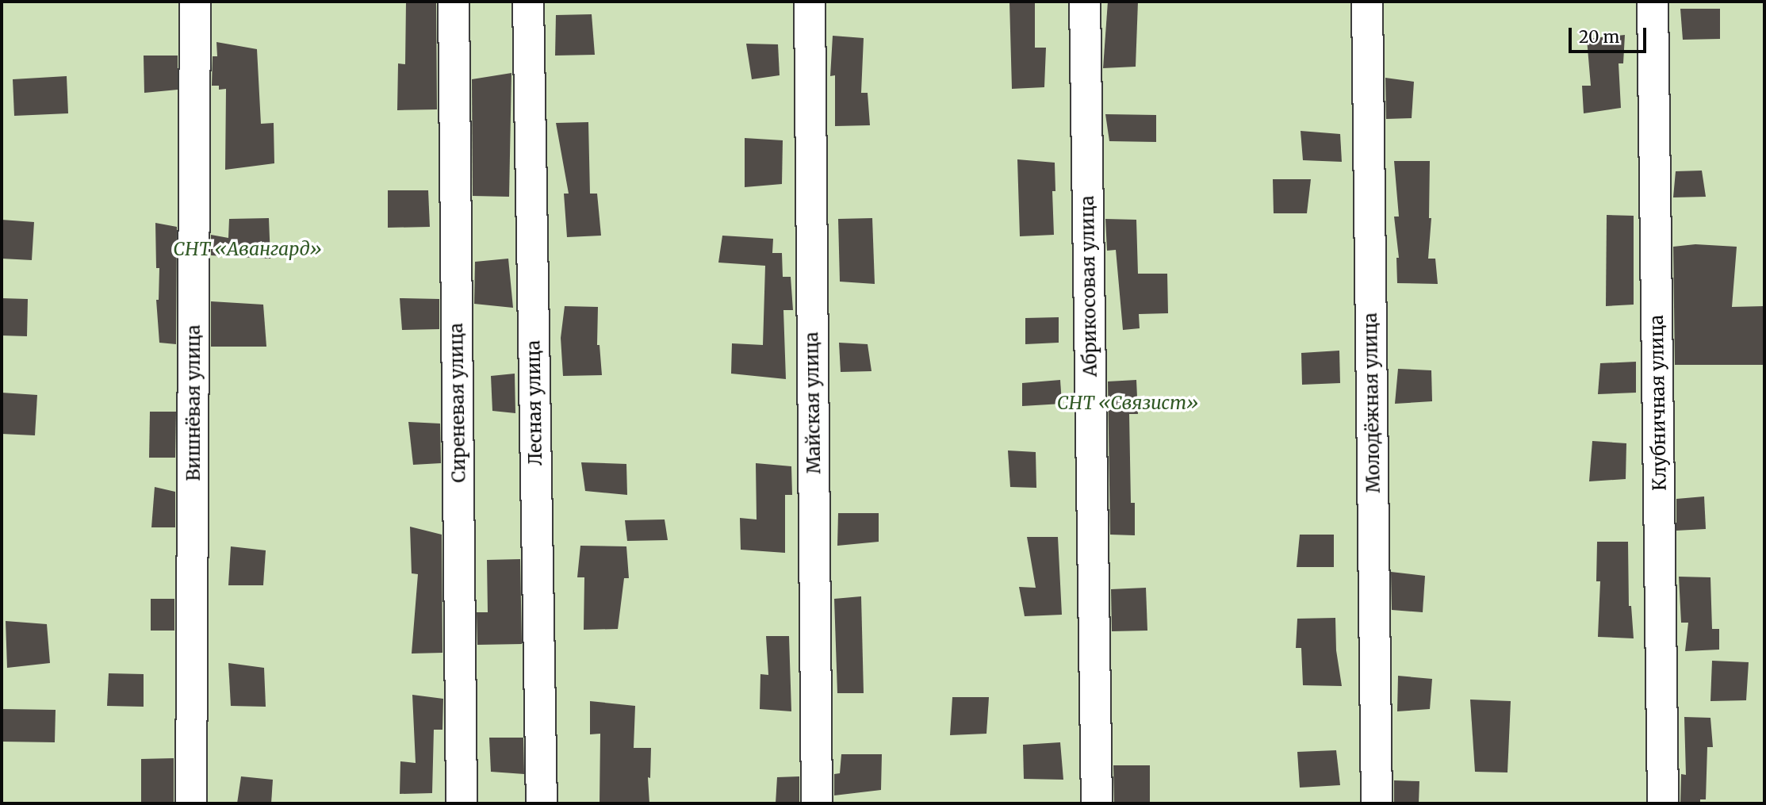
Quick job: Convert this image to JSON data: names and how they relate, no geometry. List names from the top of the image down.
{
  "streets": {
    "street": [
      "Абрикосовая улица",
      "Вишнёвая улица",
      "Сиреневая улица",
      "Лесная улица",
      "Майская улица",
      "Молодёжная улица",
      "Клубничная улица"
    ]
  },
  "parks": ["СНТ «Авангард»", "СНТ «Связист»"],
  "scale_bar": "20 m"
}
